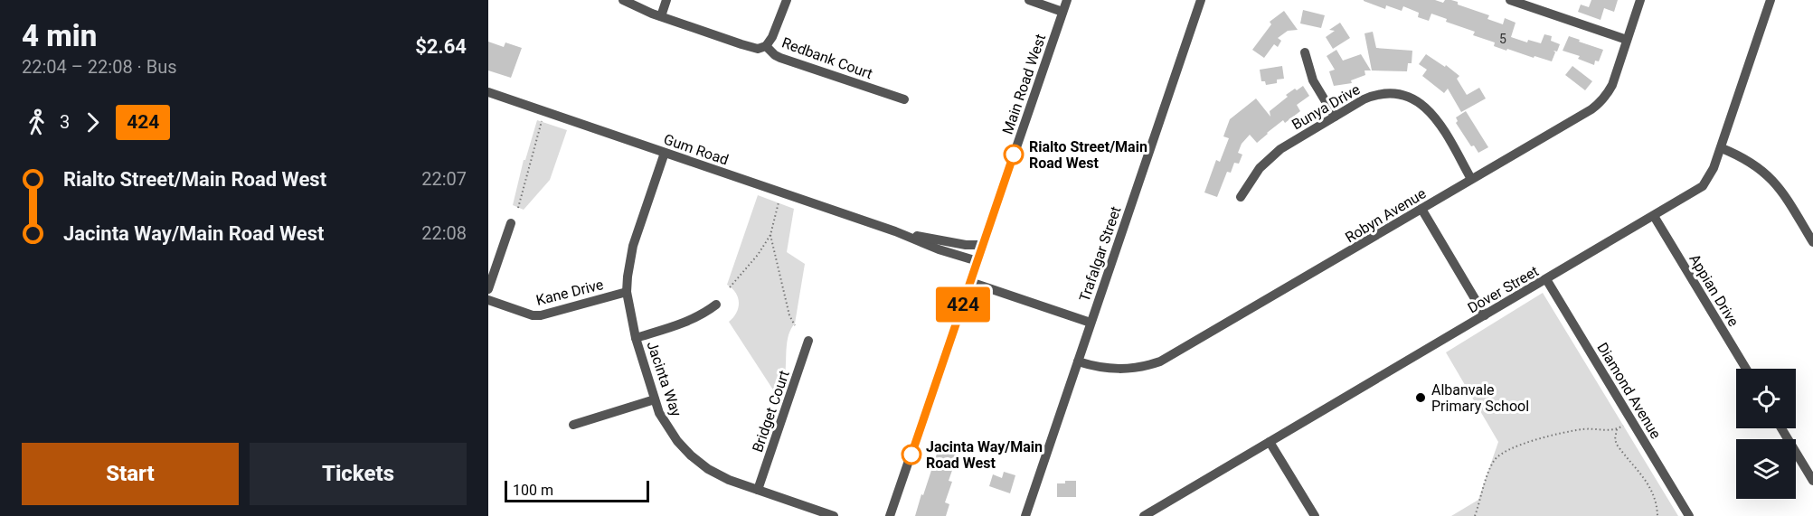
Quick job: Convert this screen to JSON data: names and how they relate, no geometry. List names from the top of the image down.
{
  "streets": {
    "street": [
      "Redbank Court",
      "Main Road West",
      "Bunya Drive",
      "Gum Road",
      "Robyn Avenue",
      "Trafalgar Street",
      "Dover Street",
      "Appian Drive",
      "Kane Drive",
      "Jacinta Way",
      "Diamond Avenue",
      "Bridget Court"
    ]
  },
  "crossings": [
    ["Main Road West", "Gum Road"],
    ["Bunya Drive", "Robyn Avenue"],
    ["Gum Road", "Jacinta Way"],
    ["Robyn Avenue", "Trafalgar Street"],
    ["Dover Street", "Appian Drive"],
    ["Dover Street", "Diamond Avenue"],
    ["Kane Drive", "Jacinta Way"],
    ["Jacinta Way", "Bridget Court"]
  ],
  "places": ["Rialto Street/Main Road West", "Albanvale Primary School", "Jacinta Way/Main Road West"],
  "lines": ["bus line 424"],
  "house_numbers": ["5"],
  "scale_bar": "100 m",
  "page": {
    "heading": ["4 min", "22:04 – 22:08 · Bus", "$2.64"],
    "on_map": "424",
    "legs": ["3", "424"],
    "list": [
      {
        "name": "Rialto Street/Main Road West",
        "value": "22:07"
      },
      {
        "name": "Jacinta Way/Main Road West",
        "value": "22:08"
      }
    ],
    "buttons": ["Start", "Tickets"],
    "scale": "100 m"
  }
}
